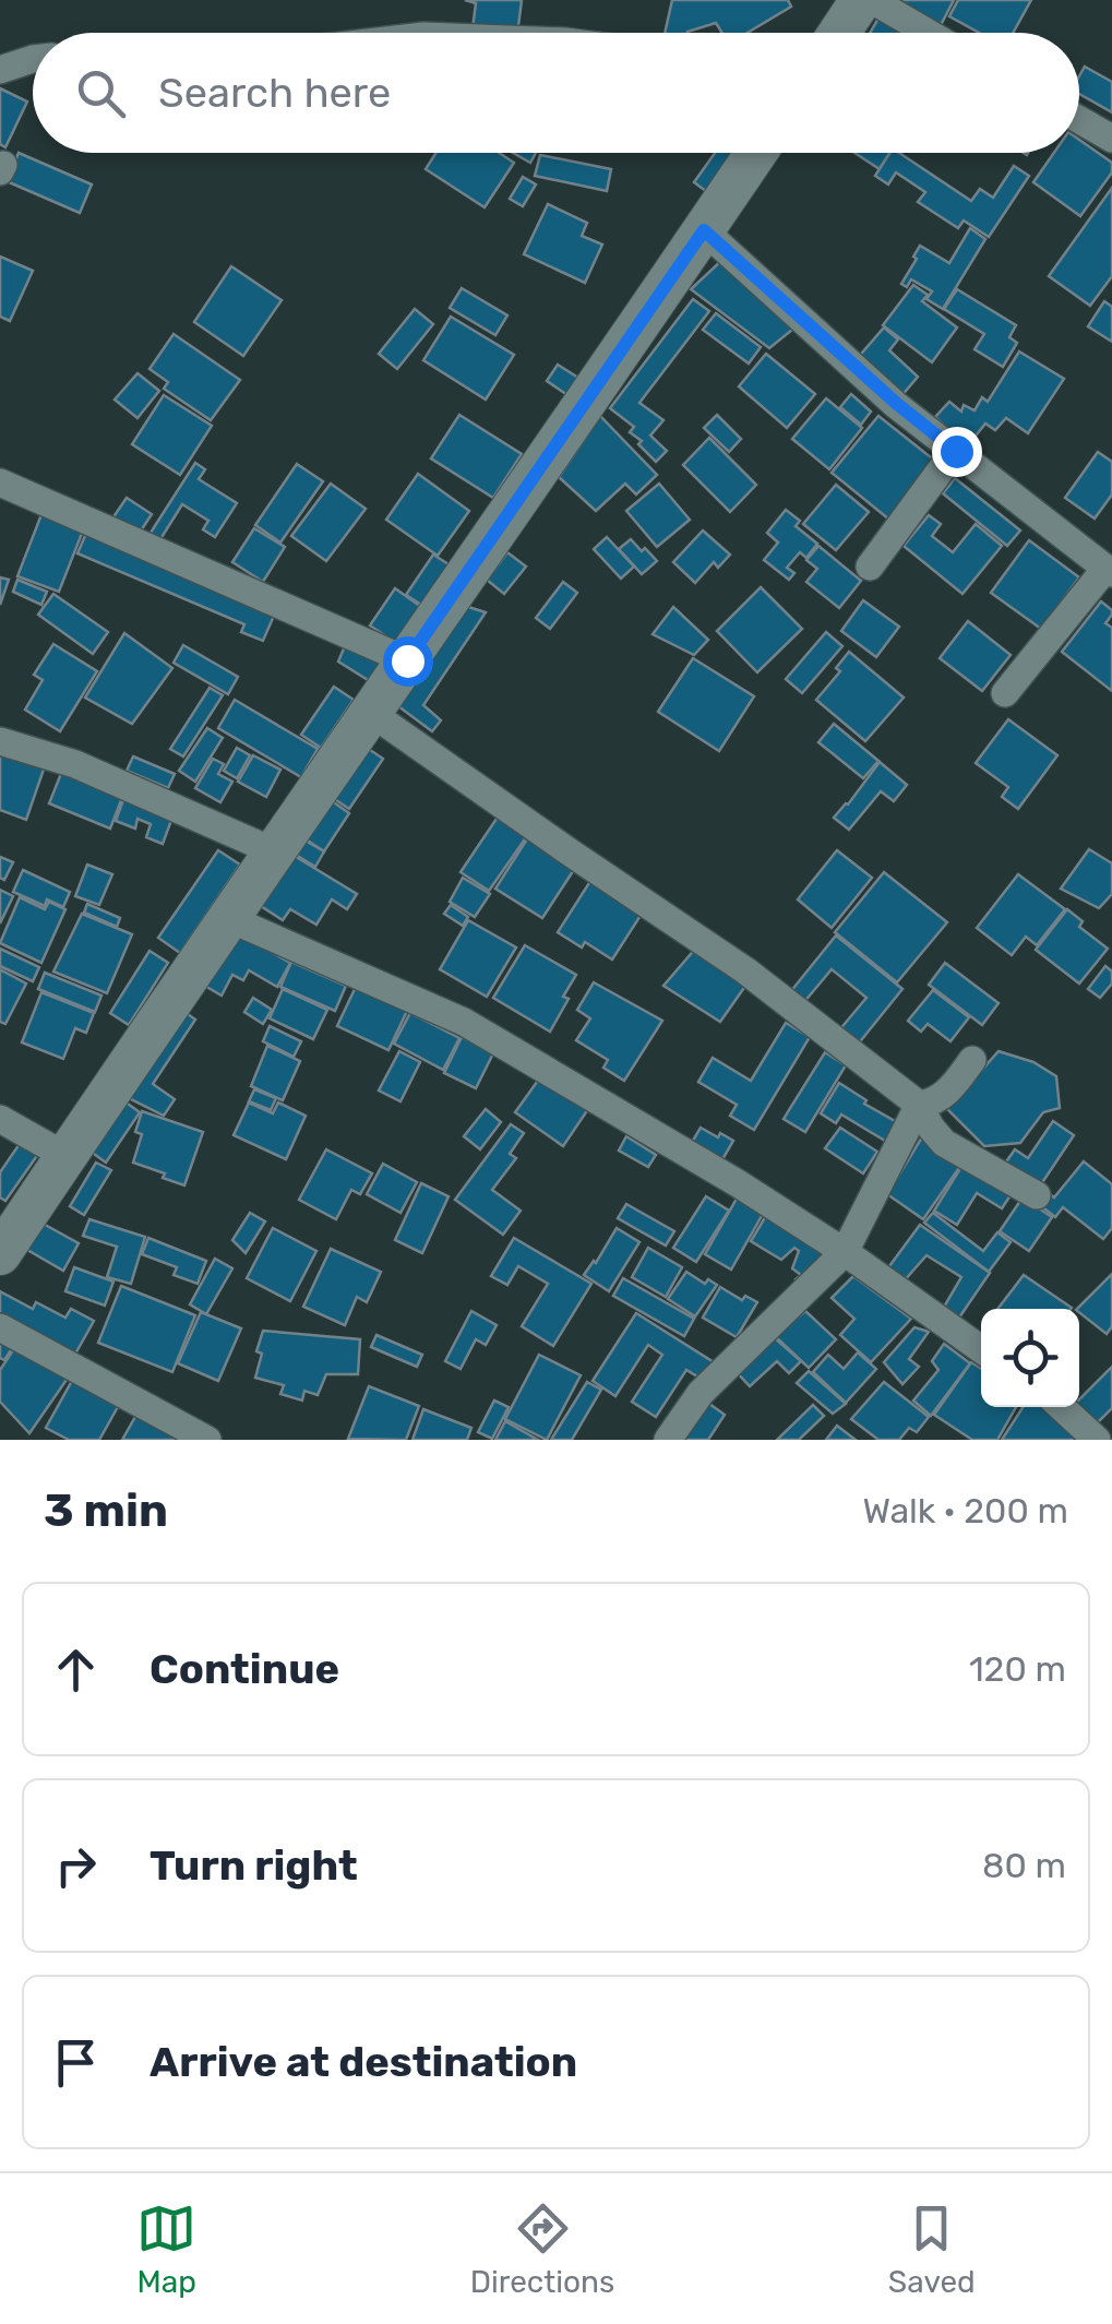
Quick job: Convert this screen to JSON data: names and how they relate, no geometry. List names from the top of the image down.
{
  "page": {
    "search": "Search here",
    "heading": ["3 min", "Walk · 200 m"],
    "list": [
      ["Continue", "120 m"],
      ["Turn right", "80 m"],
      "Arrive at destination"
    ],
    "nav": ["Map", "Directions", "Saved"]
  }
}
